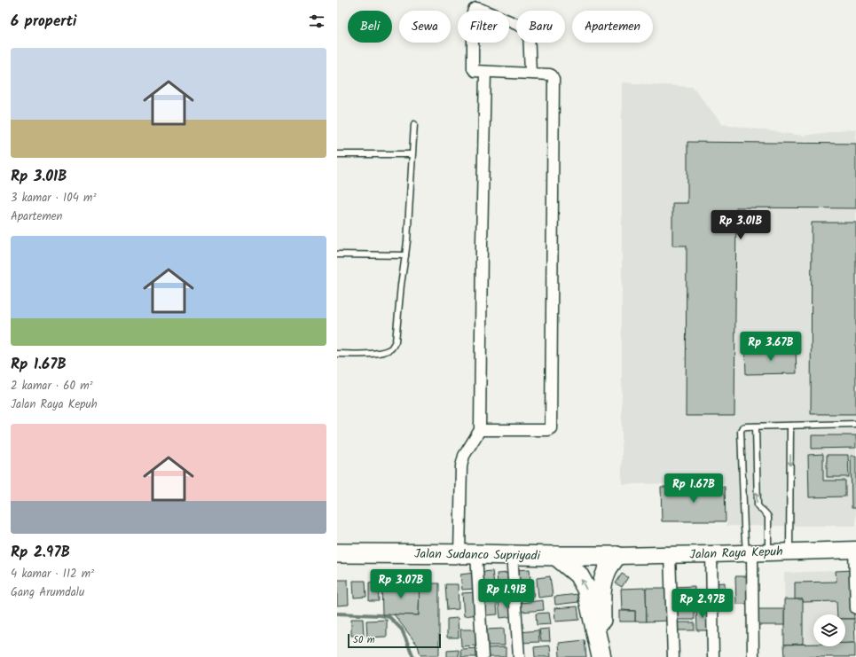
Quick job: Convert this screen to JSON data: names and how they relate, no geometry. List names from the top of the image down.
{
  "streets": {
    "highway": ["Jalan Sudanco Supriyadi"],
    "main road": ["Jalan Raya Kepuh"]
  },
  "crossings": [
    ["Jalan Raya Kepuh", "Jalan Sudanco Supriyadi"]
  ],
  "scale_bar": "50 m",
  "page": {
    "heading": "6 properti",
    "chip": [
      "Beli",
      "Sewa",
      "Filter",
      "Baru",
      "Apartemen"
    ],
    "list": [
      {
        "name": "Rp 3.01B",
        "note": "3 kamar · 104 m² · Apartemen"
      },
      {
        "name": "Rp 1.67B",
        "note": "2 kamar · 60 m² · Jalan Raya Kepuh"
      },
      {
        "name": "Rp 2.97B",
        "note": "4 kamar · 112 m² · Gang Arumdalu"
      }
    ],
    "price": [
      "Rp 3.01B",
      "Rp 3.67B",
      "Rp 1.67B",
      "Rp 3.07B",
      "Rp 1.91B",
      "Rp 2.97B"
    ],
    "scale": "50 m"
  }
}
